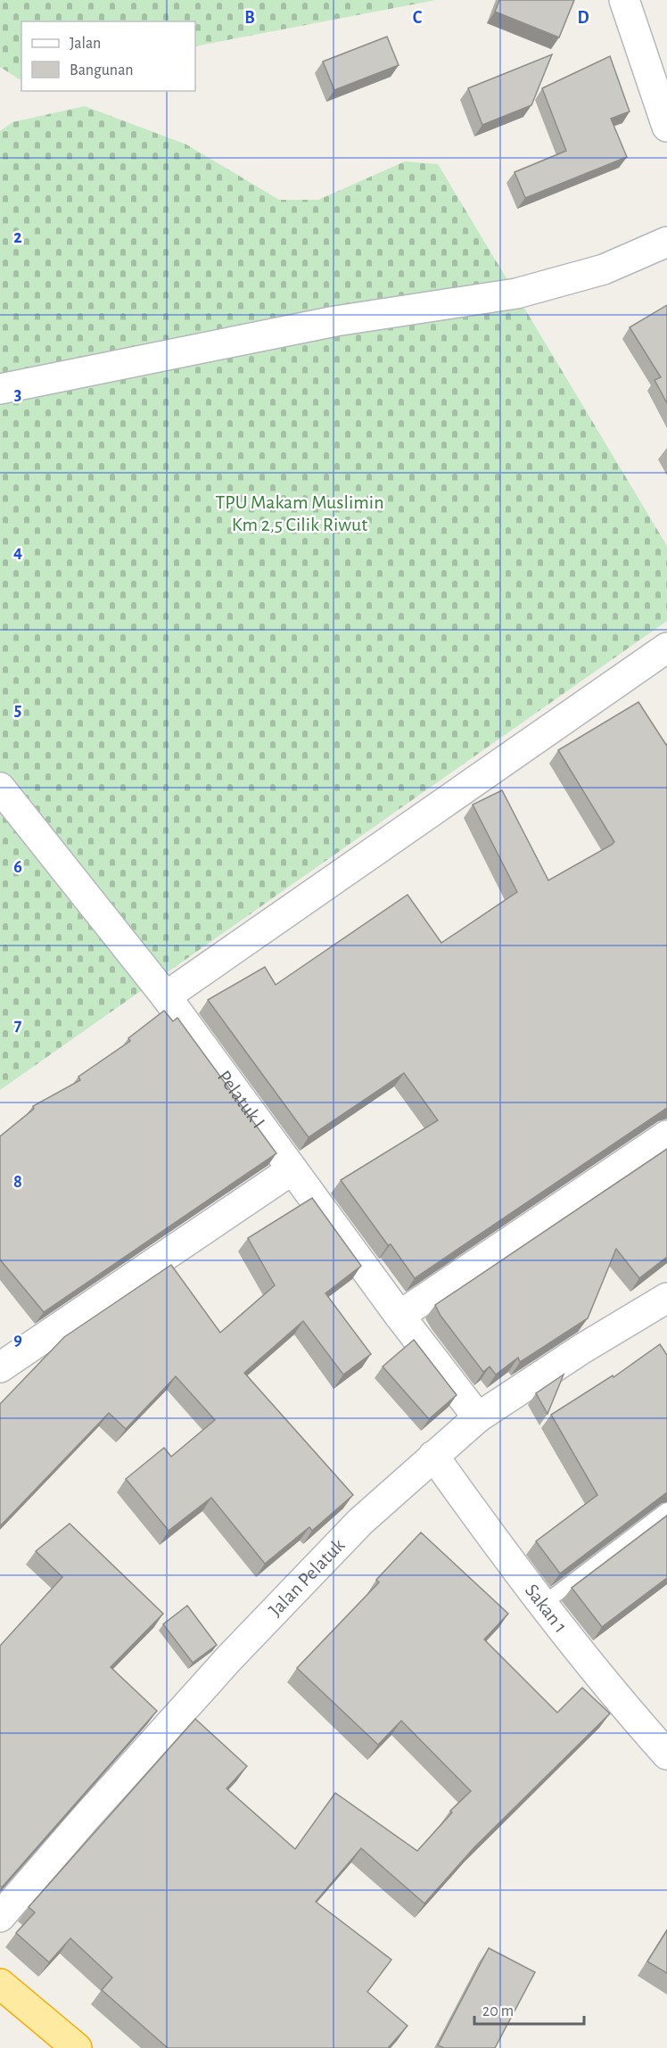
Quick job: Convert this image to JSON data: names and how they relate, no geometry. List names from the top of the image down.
{
  "streets": {
    "street": ["Pelatuk I", "Jalan Pelatuk", "Sakan 1"]
  },
  "crossings": [
    ["Pelatuk I", "Jalan Pelatuk"],
    ["Jalan Pelatuk", "Sakan 1"]
  ],
  "parks": ["TPU Makam Muslimin Km 2,5 Cilik Riwut"],
  "legend": ["Jalan", "Bangunan"],
  "scale_bar": "20 m",
  "grid": {
    "columns": ["B", "C", "D"],
    "rows": [
      "2",
      "3",
      "4",
      "5",
      "6",
      "7",
      "8",
      "9"
    ]
  }
}
